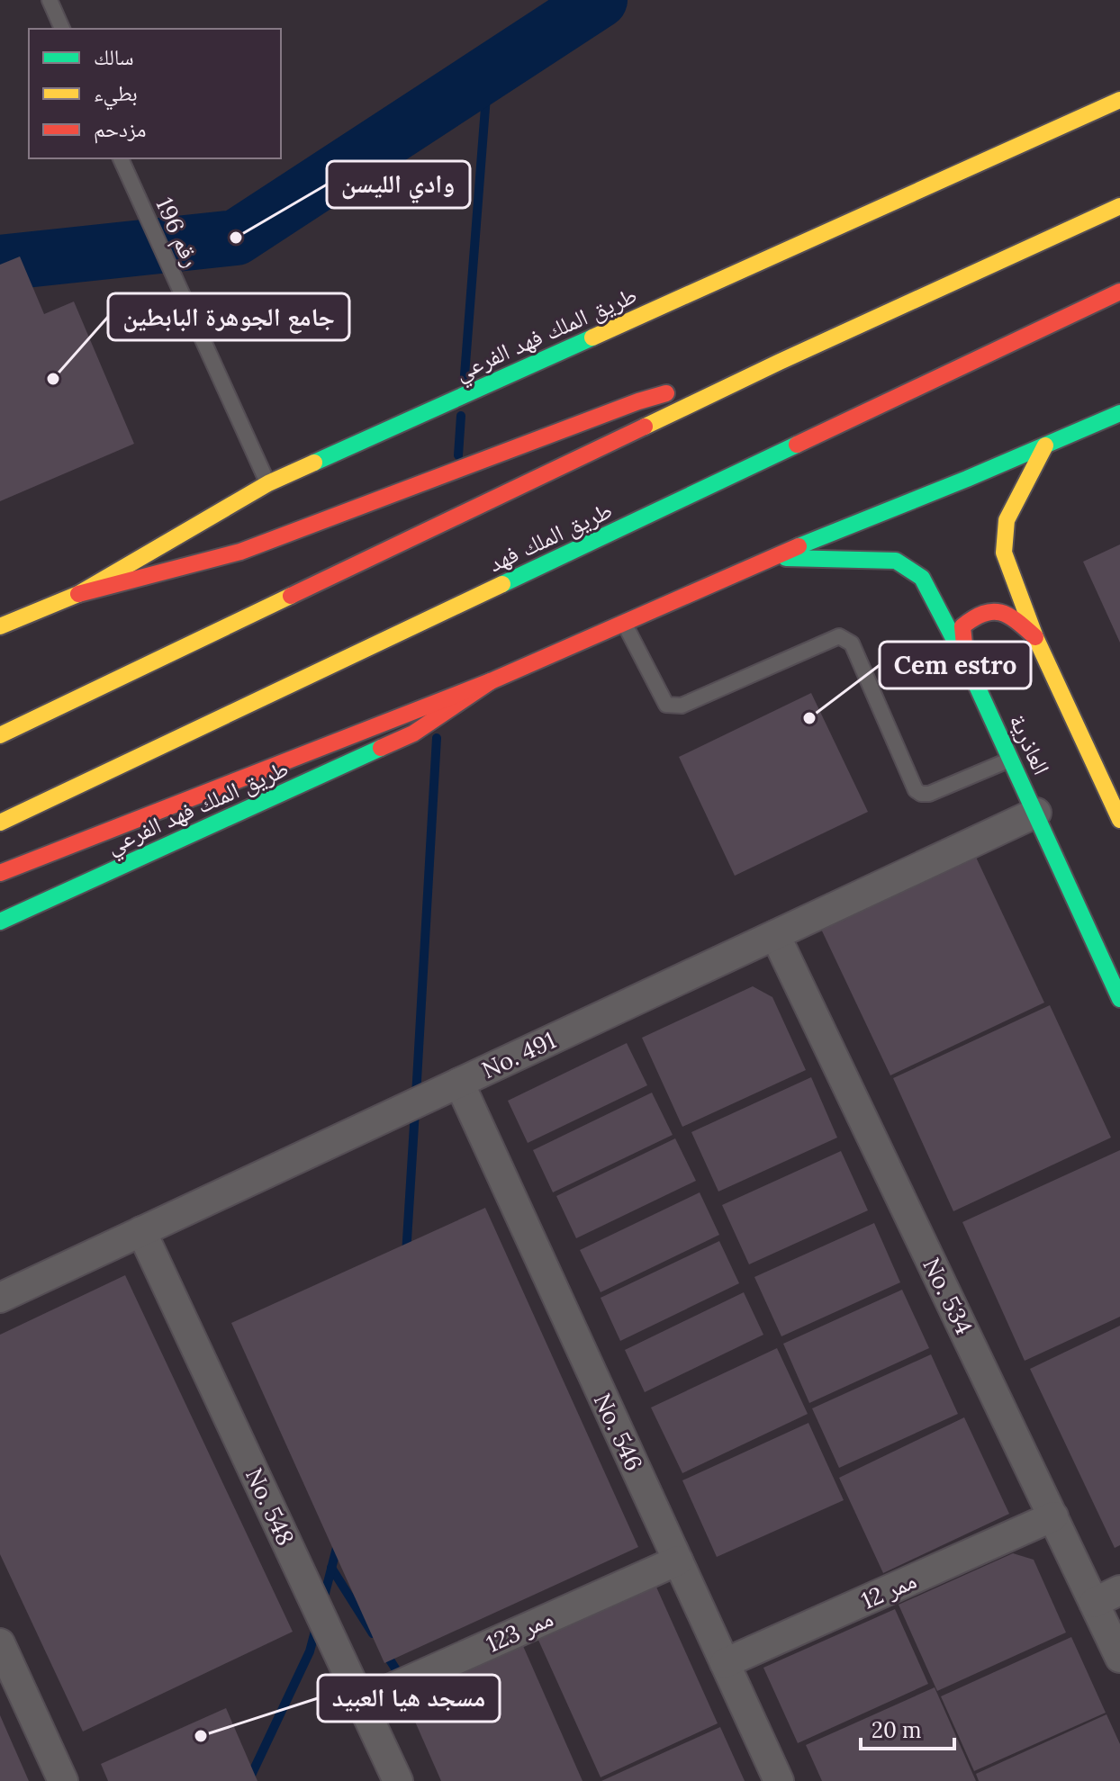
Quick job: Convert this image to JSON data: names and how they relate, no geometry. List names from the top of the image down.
{
  "streets": {
    "main road": ["طريق الملك فهد الفرعي", "طريق الملك فهد", "العاذرية"],
    "street": [
      "No. 491",
      "No. 534",
      "No. 546",
      "No. 548",
      "ممر 12",
      "ممر 123"
    ],
    "lane": ["رقم 196"]
  },
  "crossings": [
    ["رقم 196", "طريق الملك فهد الفرعي"],
    ["طريق الملك فهد الفرعي", "العاذرية"],
    ["العاذرية", "No. 491"],
    ["No. 491", "No. 534"],
    ["No. 491", "No. 546"],
    ["No. 491", "No. 548"],
    ["No. 534", "ممر 12"],
    ["No. 546", "ممر 12"],
    ["No. 546", "ممر 123"],
    ["No. 548", "ممر 123"]
  ],
  "places": [
    "وادي الليسن",
    "جامع الجوهرة البابطين",
    "Cem estro",
    "مسجد هيا العبيد"
  ],
  "legend": ["سالك", "بطيء", "مزدحم"],
  "scale_bar": "20 m"
}
